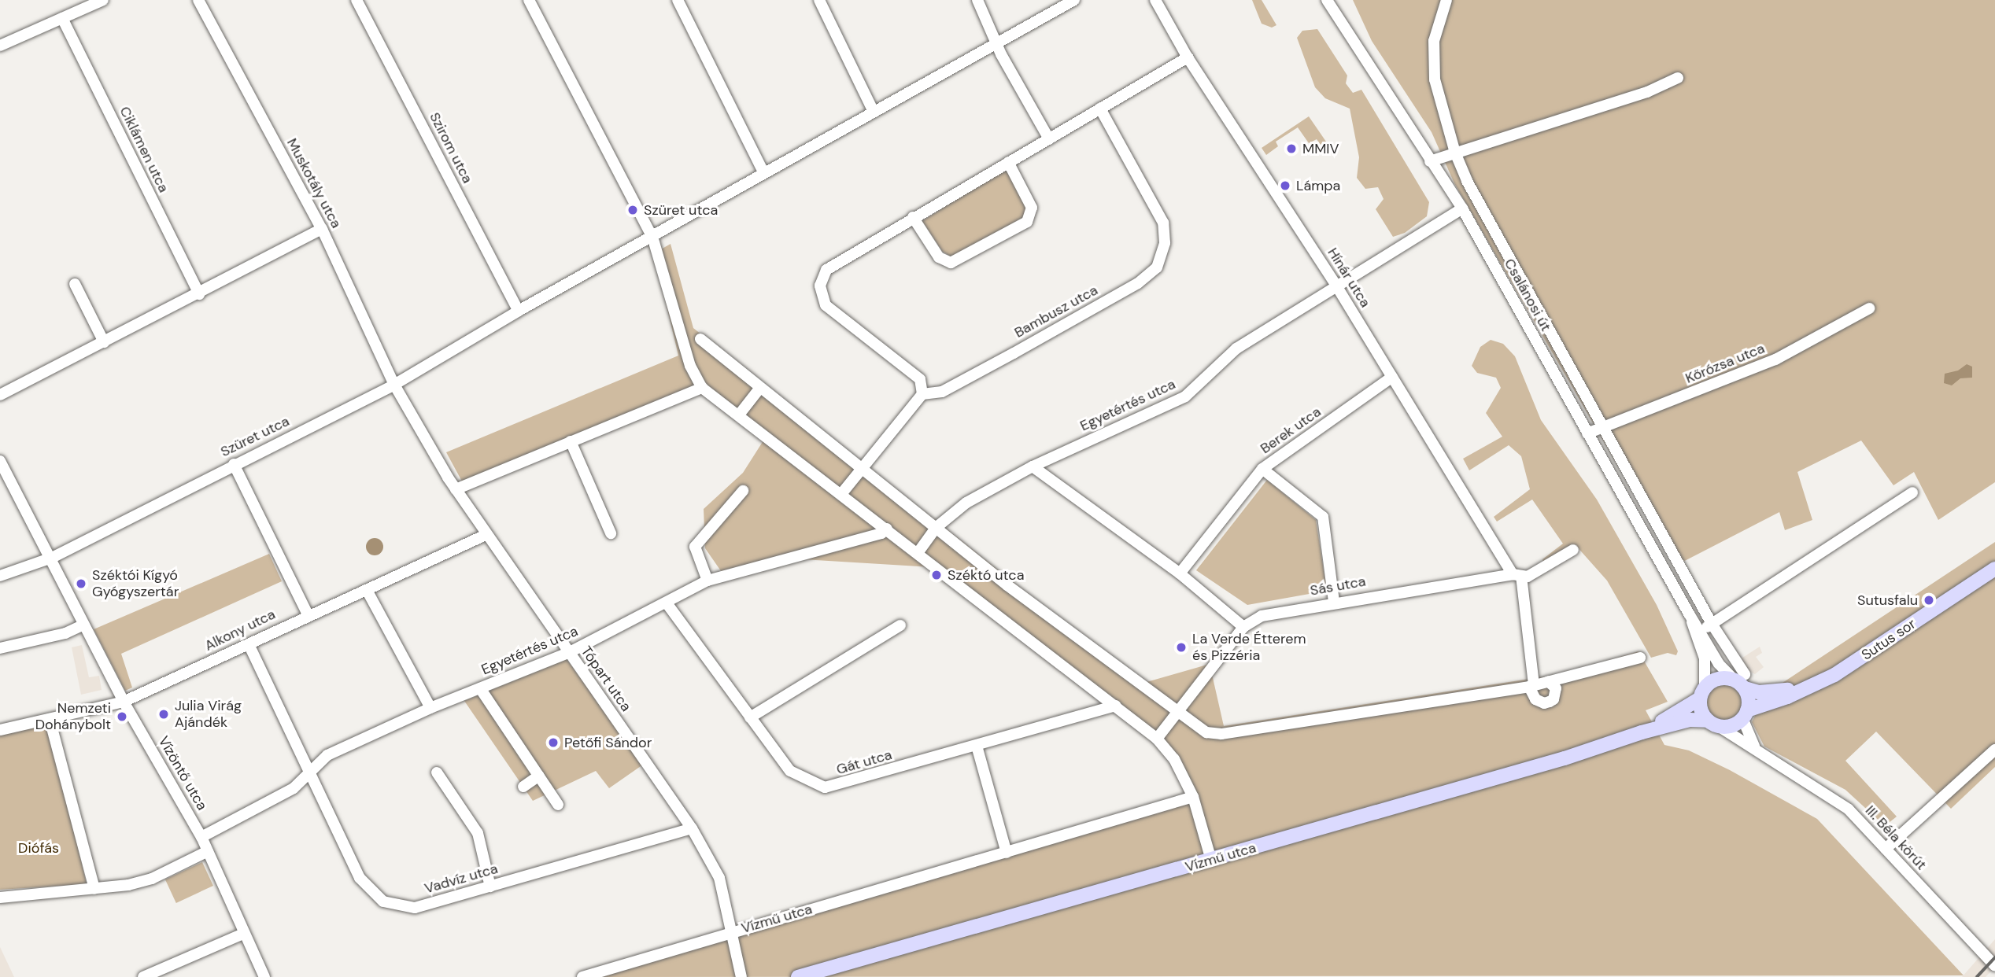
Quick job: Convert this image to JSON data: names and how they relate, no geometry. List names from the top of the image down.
{
  "streets": {
    "main road": ["Sutus sor", "Vízmű utca"],
    "street": [
      "Szirom utca",
      "Ciklámen utca",
      "Muskotály utca",
      "Hínár utca",
      "Csalánosi út",
      "Bambusz utca",
      "Kőrózsa utca",
      "Egyetértés utca",
      "Berek utca",
      "Szüret utca",
      "Sás utca",
      "Alkony utca",
      "Tópart utca",
      "Gát utca",
      "Vízöntő utca",
      "III. Béla körút",
      "Vadvíz utca"
    ]
  },
  "crossings": [
    ["Szirom utca", "Szüret utca"],
    ["Muskotály utca", "Szüret utca"],
    ["Muskotály utca", "Tópart utca"],
    ["Hínár utca", "Egyetértés utca"],
    ["Hínár utca", "Berek utca"],
    ["Hínár utca", "Sás utca"],
    ["Csalánosi út", "Kőrózsa utca"],
    ["Csalánosi út", "Egyetértés utca"],
    ["Csalánosi út", "III. Béla körút"],
    ["Egyetértés utca", "Tópart utca"],
    ["Egyetértés utca", "Gát utca"],
    ["Egyetértés utca", "Vízöntő utca"],
    ["Egyetértés utca", "Vadvíz utca"],
    ["Szüret utca", "Tópart utca"],
    ["Szüret utca", "Vízöntő utca"],
    ["Alkony utca", "Tópart utca"],
    ["Alkony utca", "Vízöntő utca"],
    ["Alkony utca", "Vadvíz utca"],
    ["Tópart utca", "Vízmű utca"],
    ["Tópart utca", "Vadvíz utca"]
  ],
  "parks": ["Diófás"],
  "places": [
    "MMIV",
    "Lámpa",
    "Szüret utca",
    "Széktó utca",
    "Széktói Kígyó Gyógyszertár",
    "Sutusfalu",
    "La Verde Étterem és Pizzéria",
    "Julia Virág Ajándék",
    "Nemzeti Dohánybolt",
    "Petőfi Sándor"
  ]
}
